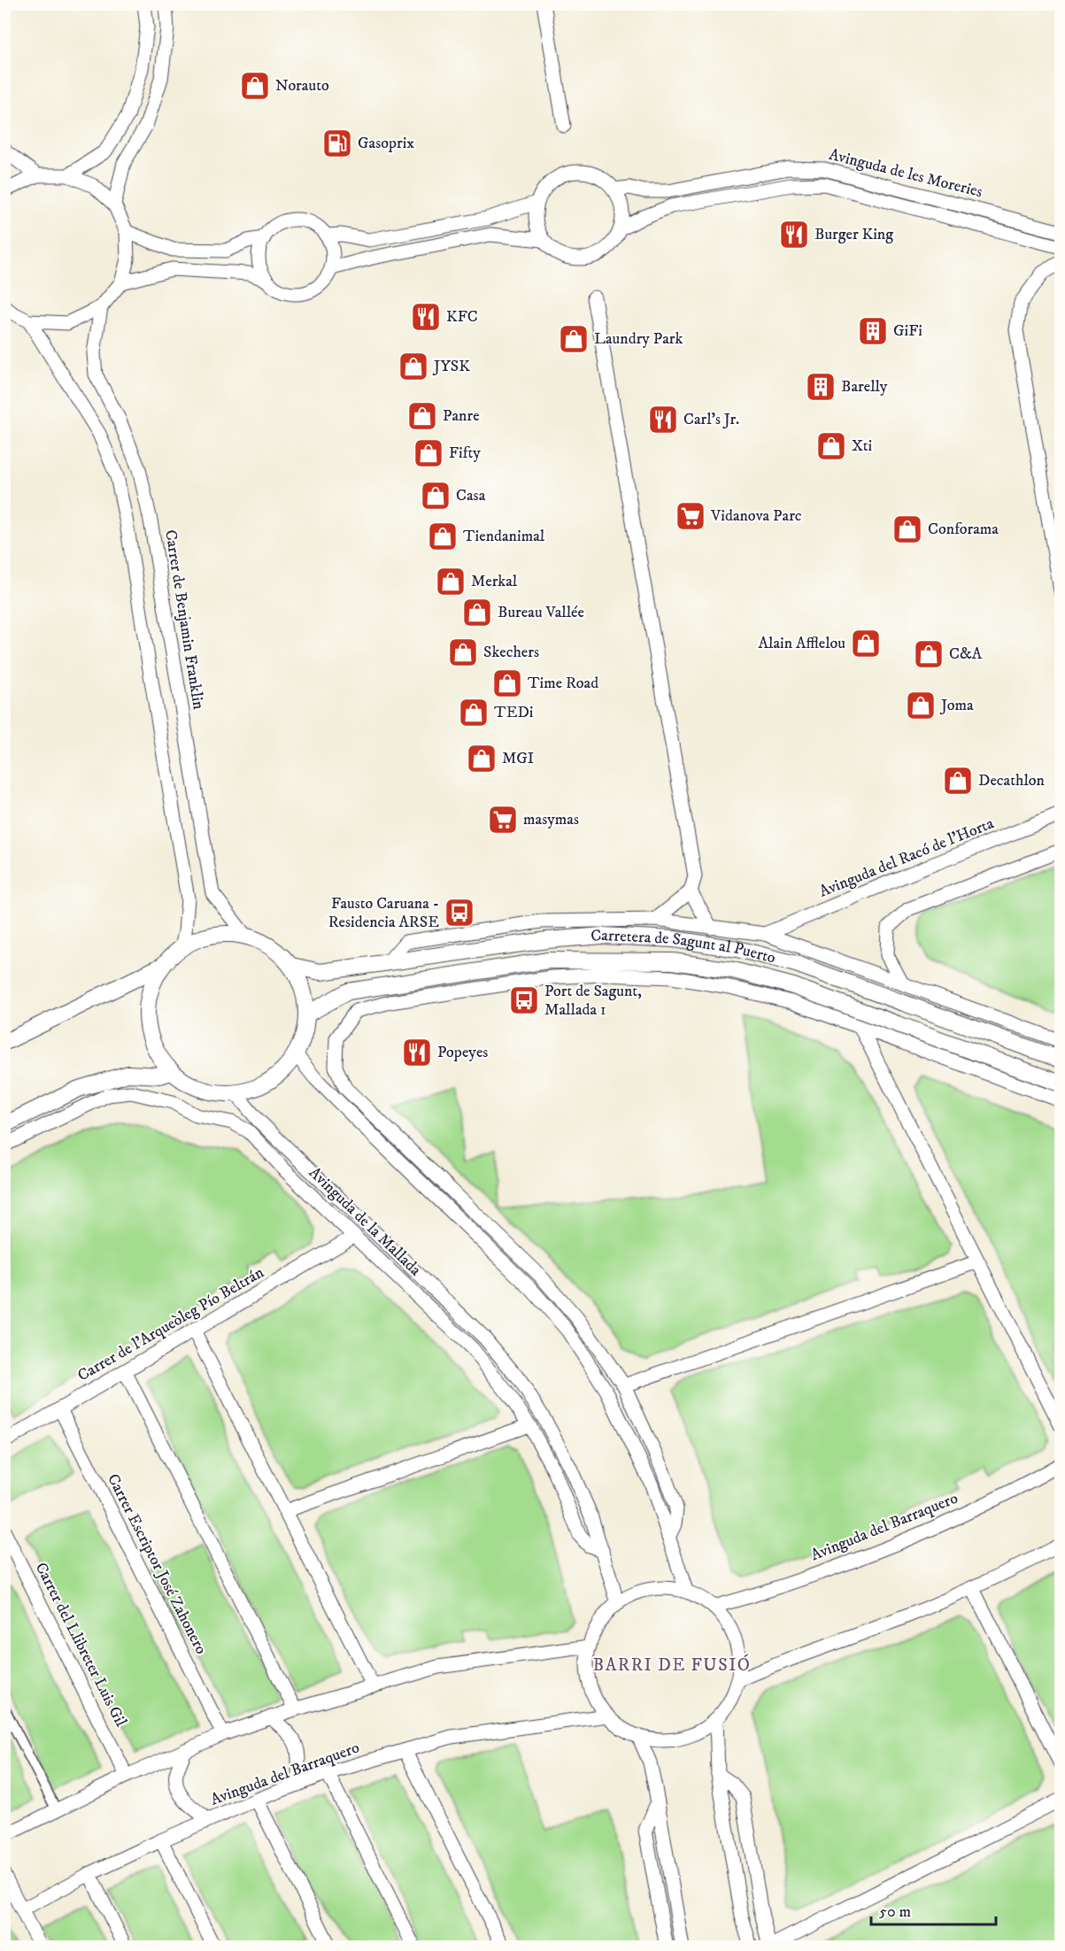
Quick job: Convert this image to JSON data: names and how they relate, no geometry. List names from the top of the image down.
{
  "streets": {
    "street": [
      "Avinguda de les Moreries",
      "Carrer de Benjamin Franklin",
      "Avinguda del Racó de l'Horta",
      "Carretera de Sagunt al Puerto",
      "Avinguda de la Mallada",
      "Carrer de l'Arqueòleg Pío Beltrán",
      "Avinguda del Barraquero",
      "Carrer Escriptor José Zahonero",
      "Carrer del Llibreter Luis Gil"
    ]
  },
  "crossings": [
    ["Carrer de Benjamin Franklin", "Carretera de Sagunt al Puerto"],
    ["Carrer de Benjamin Franklin", "Avinguda de la Mallada"],
    ["Carretera de Sagunt al Puerto", "Avinguda de la Mallada"],
    ["Avinguda de la Mallada", "Carrer de l'Arqueòleg Pío Beltrán"],
    ["Avinguda de la Mallada", "Avinguda del Barraquero"],
    ["Carrer de l'Arqueòleg Pío Beltrán", "Carrer Escriptor José Zahonero"]
  ],
  "districts": ["BARRI DE FUSIÓ"],
  "places": {
    "shop": [
      "Norauto",
      "Laundry Park",
      "JYSK",
      "Panre",
      "Xti",
      "Fifty",
      "Casa",
      "Conforama",
      "Tiendanimal",
      "Merkal",
      "Bureau Vallée",
      "Alain Afflelou",
      "Skechers",
      "C&A",
      "Time Road",
      "Joma",
      "TEDi",
      "MGI",
      "Decathlon"
    ],
    "fuel station": ["Gasoprix"],
    "restaurant": [
      "Burger King",
      "KFC",
      "Carl's Jr.",
      "Popeyes"
    ],
    "building": ["GiFi", "Barelly"],
    "supermarket": ["Vidanova Parc", "masymas"],
    "bus stop": ["Fausto Caruana - Residencia ARSE", "Port de Sagunt, Mallada 1"]
  },
  "scale_bar": "50 m"
}
